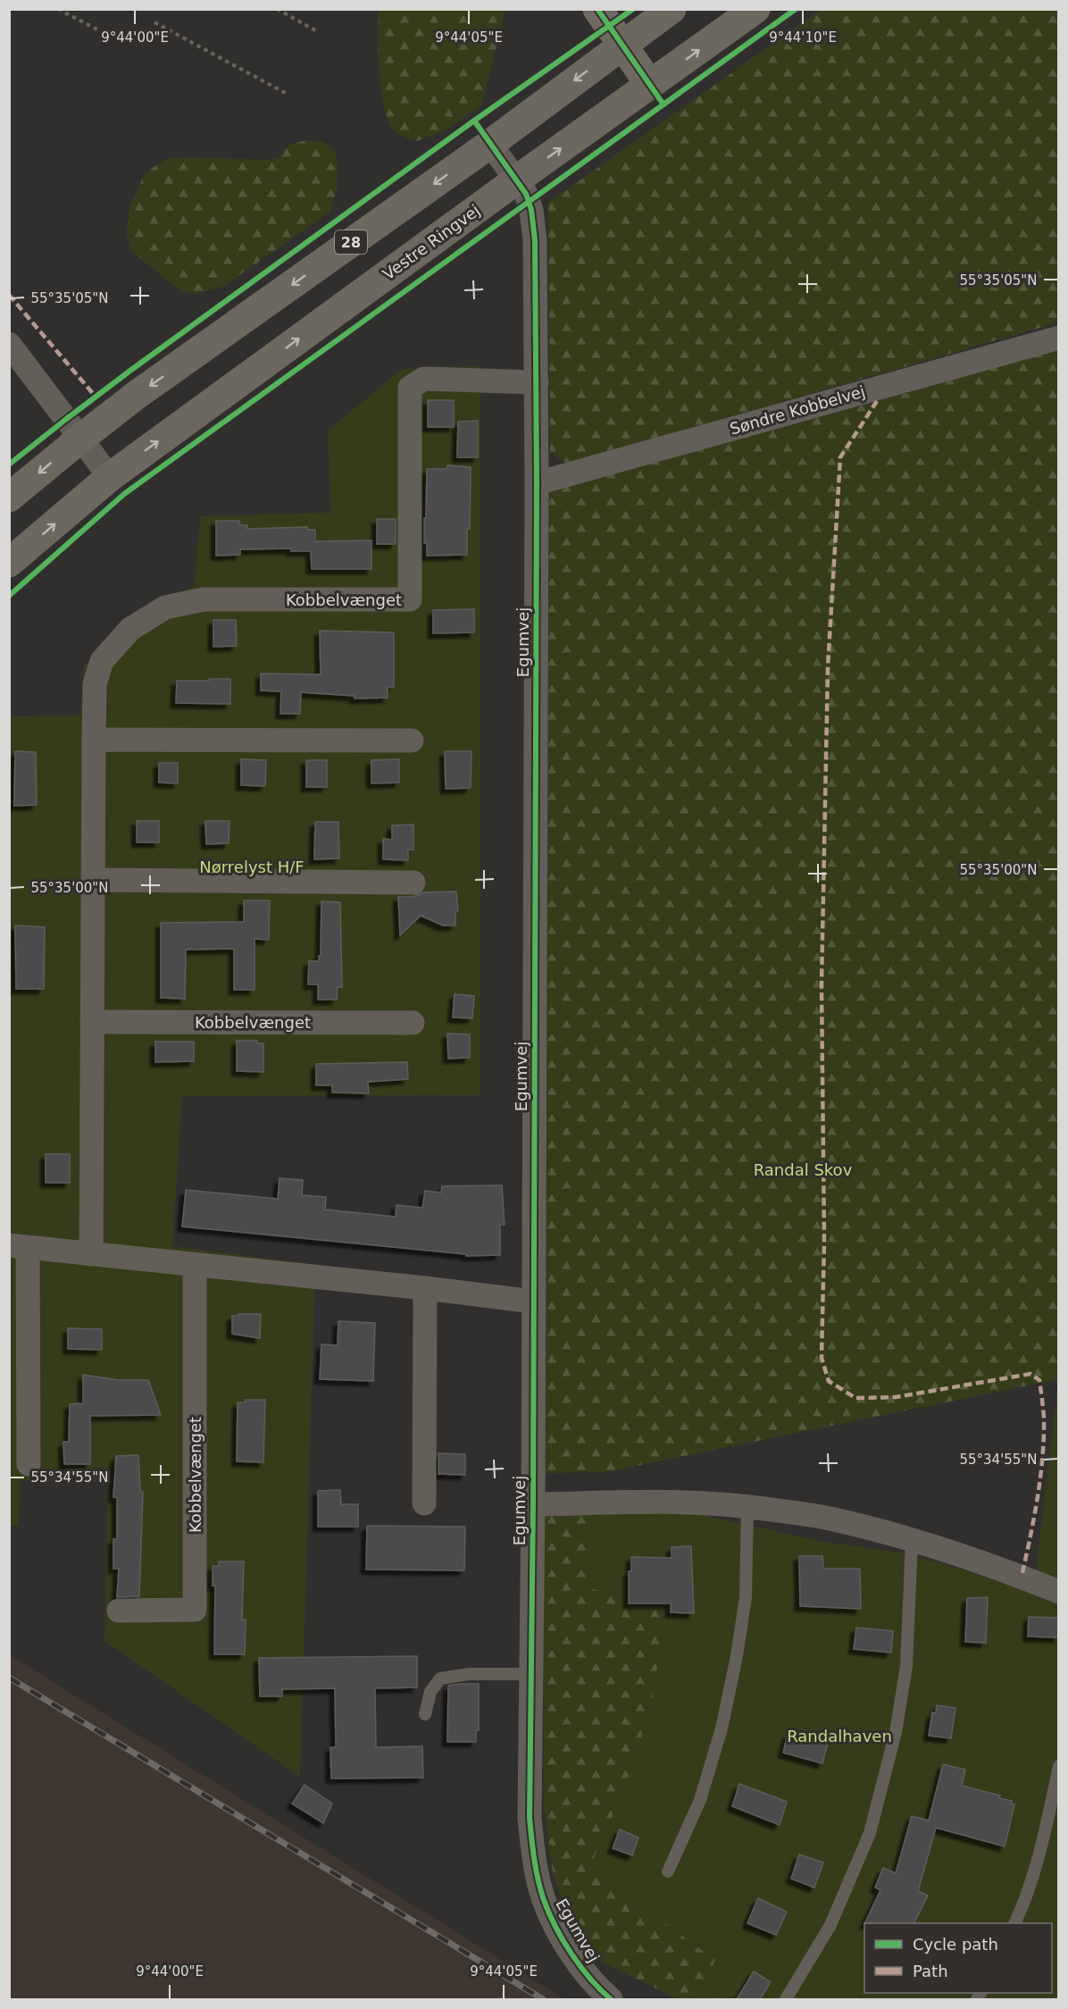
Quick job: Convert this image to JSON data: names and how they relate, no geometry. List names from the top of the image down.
{
  "streets": {
    "main road": ["28", "Vestre Ringvej"],
    "street": ["Søndre Kobbelvej", "Kobbelvænget", "Egumvej"]
  },
  "crossings": [
    ["28", "Egumvej"],
    ["Vestre Ringvej", "Egumvej"],
    ["Søndre Kobbelvej", "Egumvej"],
    ["Kobbelvænget", "Egumvej"]
  ],
  "parks": ["Nørrelyst H/F", "Randal Skov", "Randalhaven"],
  "legend": ["Cycle path", "Path"],
  "coordinates": [
    "9°44'00\"E",
    "9°44'05\"E",
    "9°44'10\"E",
    "55°35'05\"N",
    "55°35'00\"N",
    "55°34'55\"N"
  ]
}
